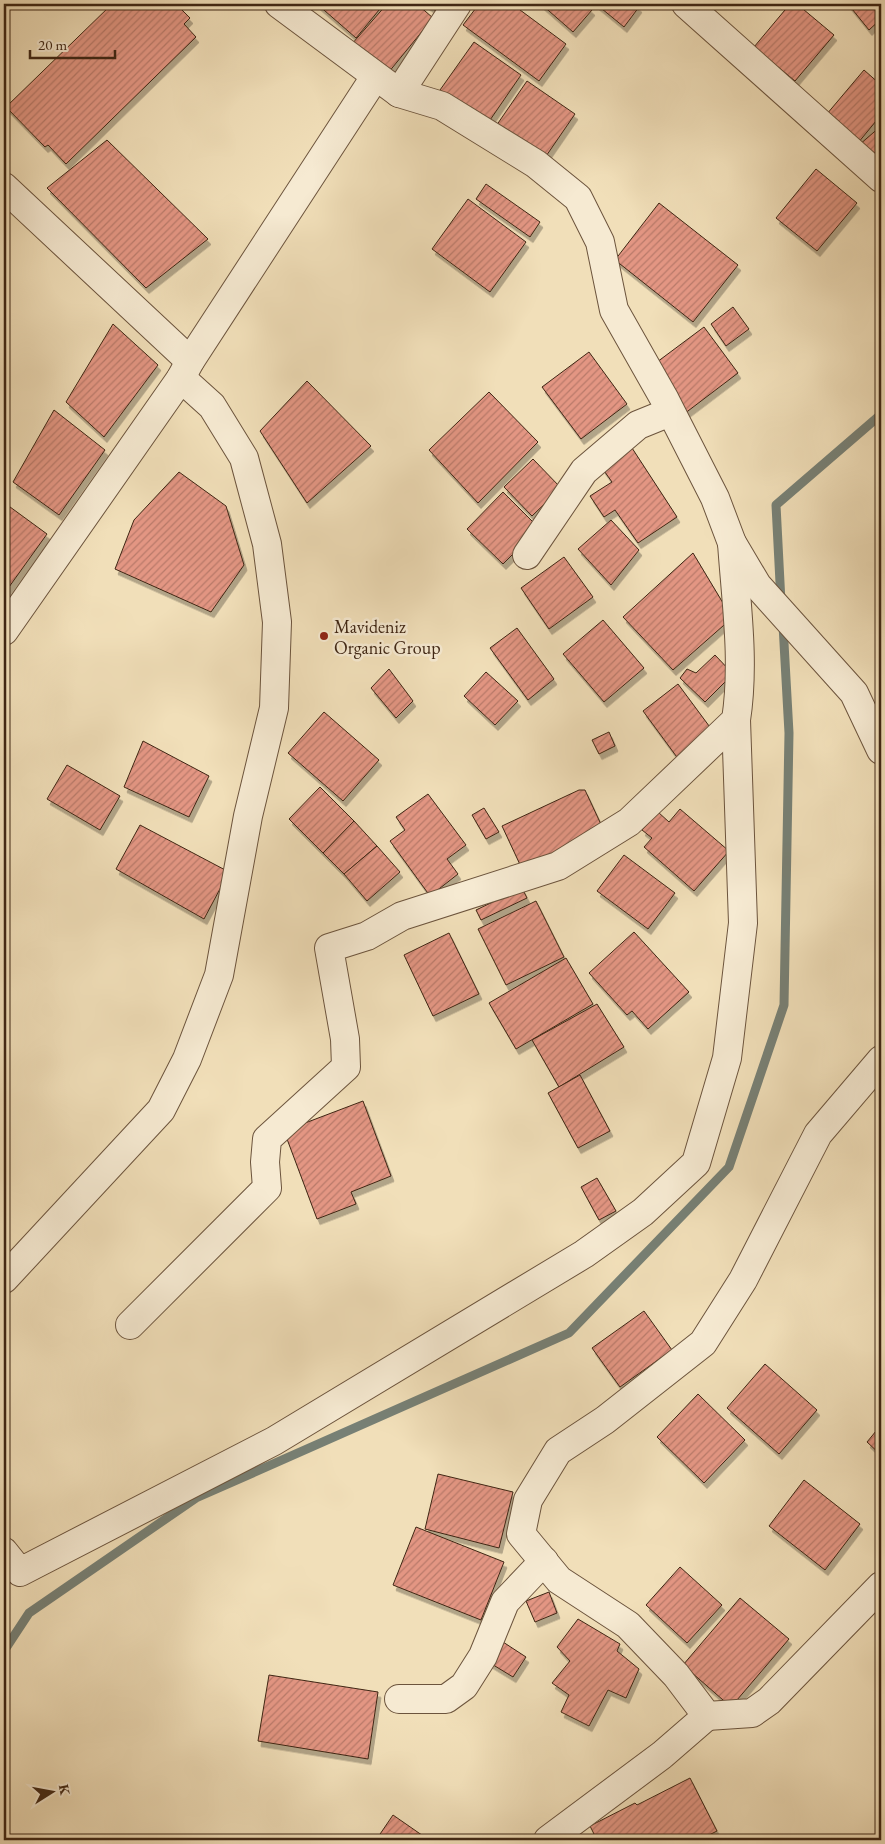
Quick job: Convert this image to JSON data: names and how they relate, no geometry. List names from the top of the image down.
{
  "places": ["Mavideniz Organic Group"],
  "scale_bar": "20 m",
  "north": "right"
}
